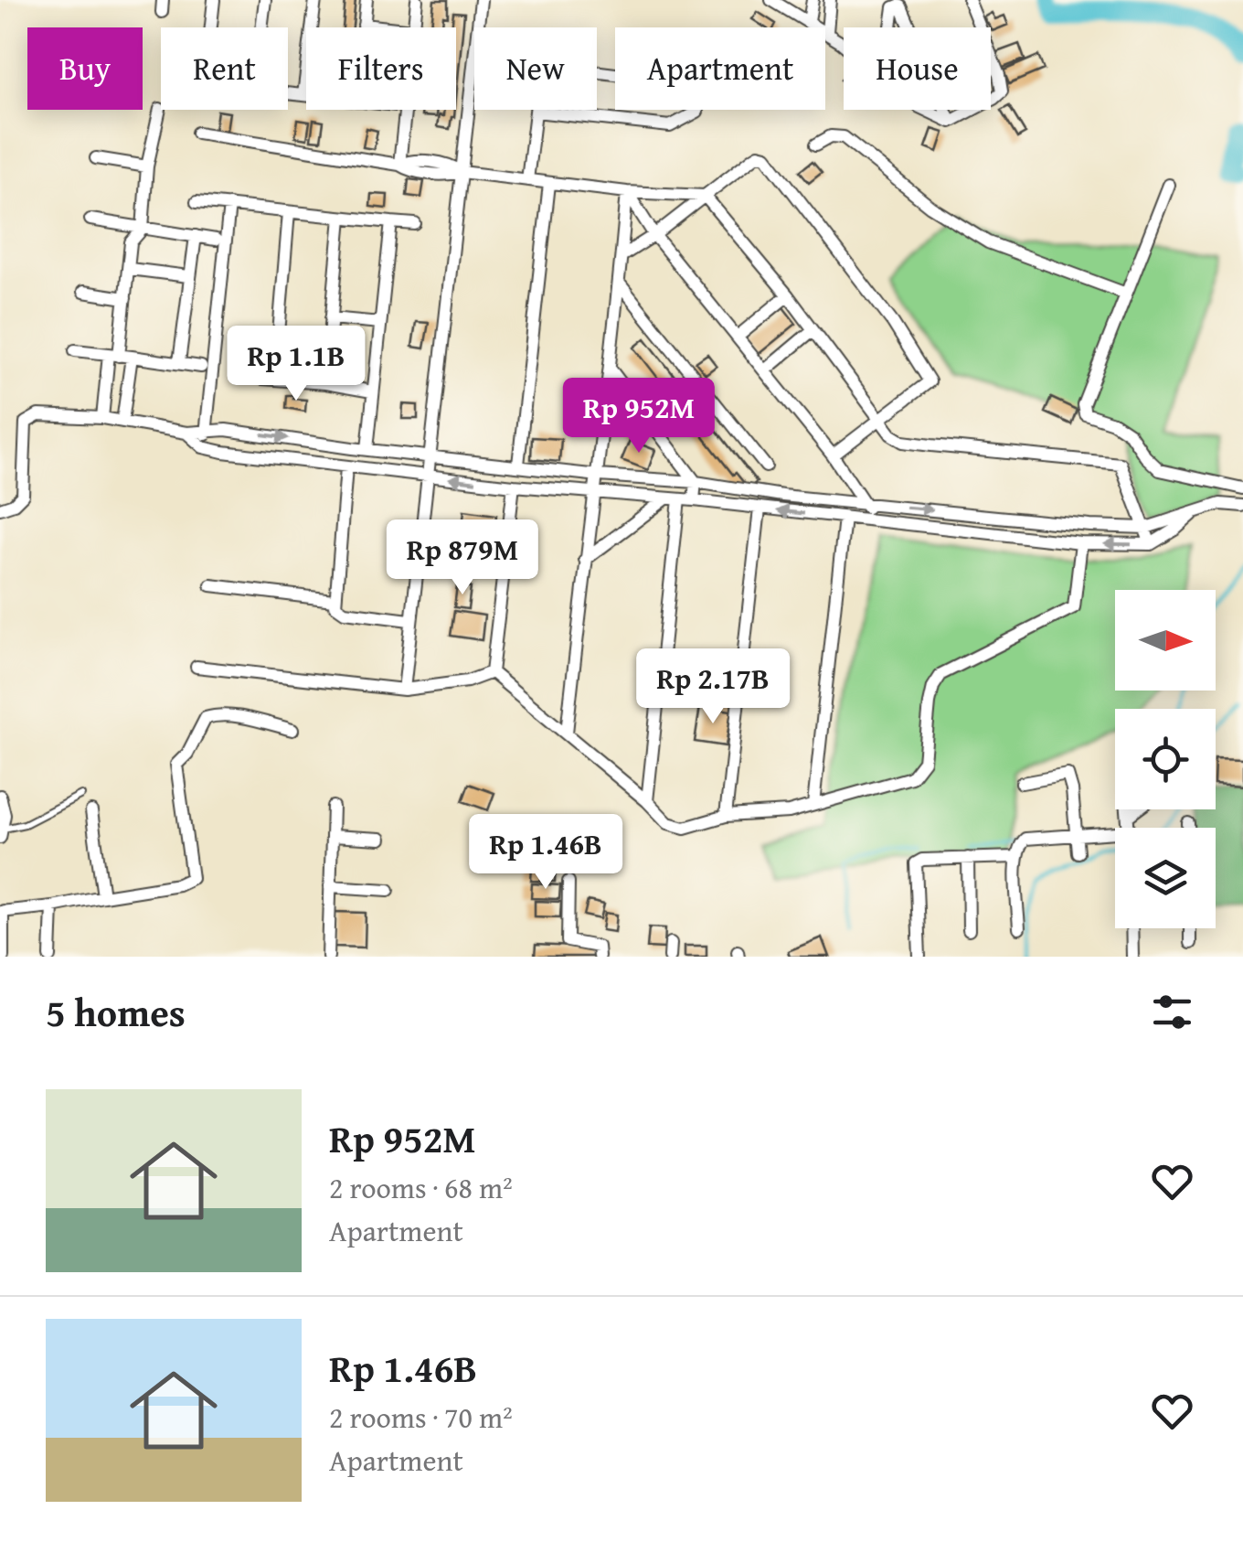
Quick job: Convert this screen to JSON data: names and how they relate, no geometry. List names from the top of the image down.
{
  "north": "right",
  "page": {
    "chip": [
      "Buy",
      "Rent",
      "Filters",
      "New",
      "Apartment",
      "House"
    ],
    "price": [
      "Rp 1.1B",
      "Rp 952M",
      "Rp 879M",
      "Rp 2.17B",
      "Rp 1.46B"
    ],
    "heading": "5 homes",
    "list": [
      {
        "name": "Rp 952M",
        "note": "2 rooms · 68 m² · Apartment"
      },
      {
        "name": "Rp 1.46B",
        "note": "2 rooms · 70 m² · Apartment"
      }
    ]
  }
}
